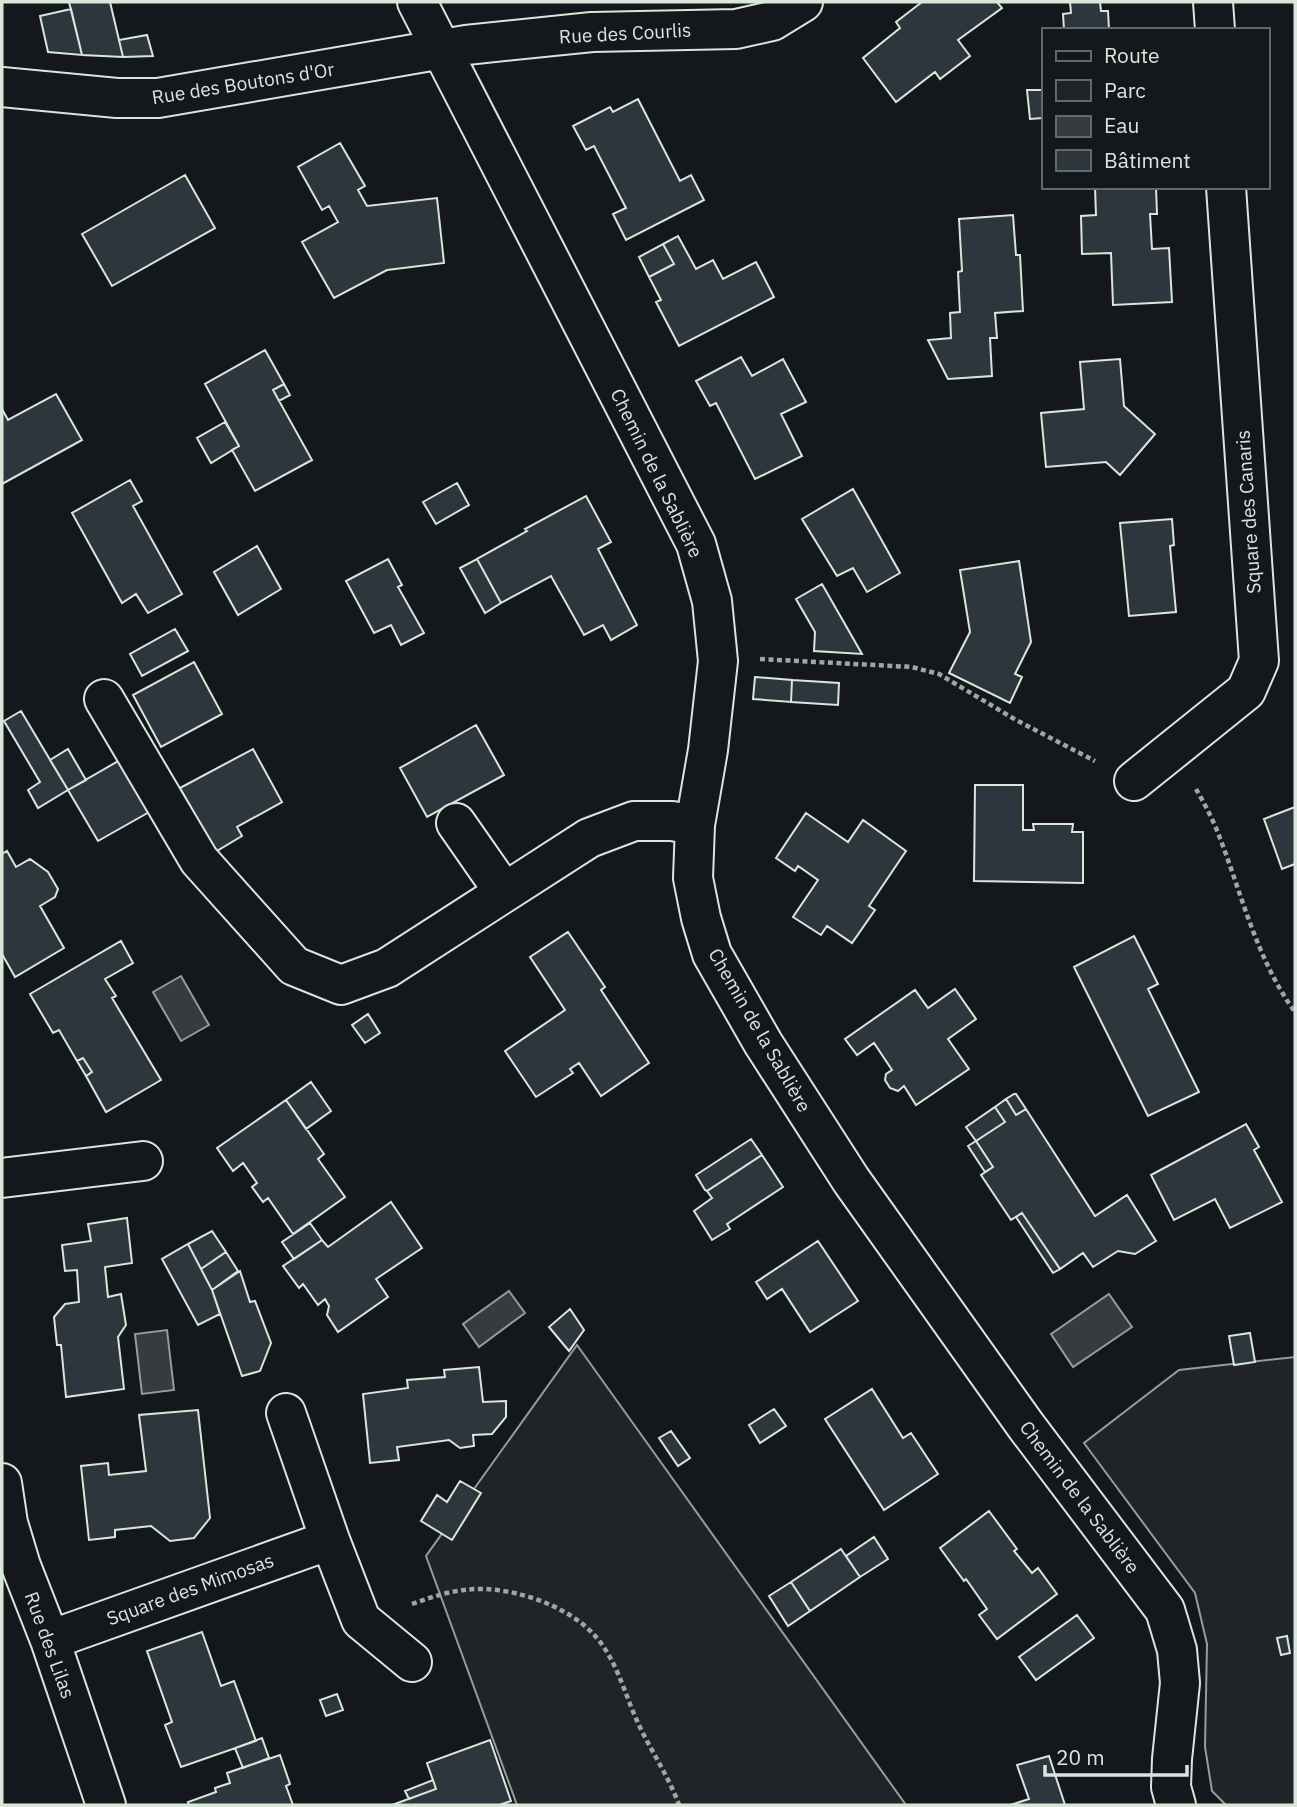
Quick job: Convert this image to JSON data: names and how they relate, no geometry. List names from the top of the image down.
{
  "streets": {
    "street": [
      "Rue des Courlis",
      "Rue des Boutons d'Or",
      "Chemin de la Sablière",
      "Square des Canaris",
      "Square des Mimosas",
      "Rue des Lilas"
    ]
  },
  "crossings": [
    ["Rue des Courlis", "Rue des Boutons d'Or"],
    ["Rue des Courlis", "Chemin de la Sablière"],
    ["Rue des Boutons d'Or", "Chemin de la Sablière"],
    ["Square des Mimosas", "Rue des Lilas"]
  ],
  "legend": [
    "Route",
    "Parc",
    "Eau",
    "Bâtiment"
  ],
  "scale_bar": "20 m"
}
